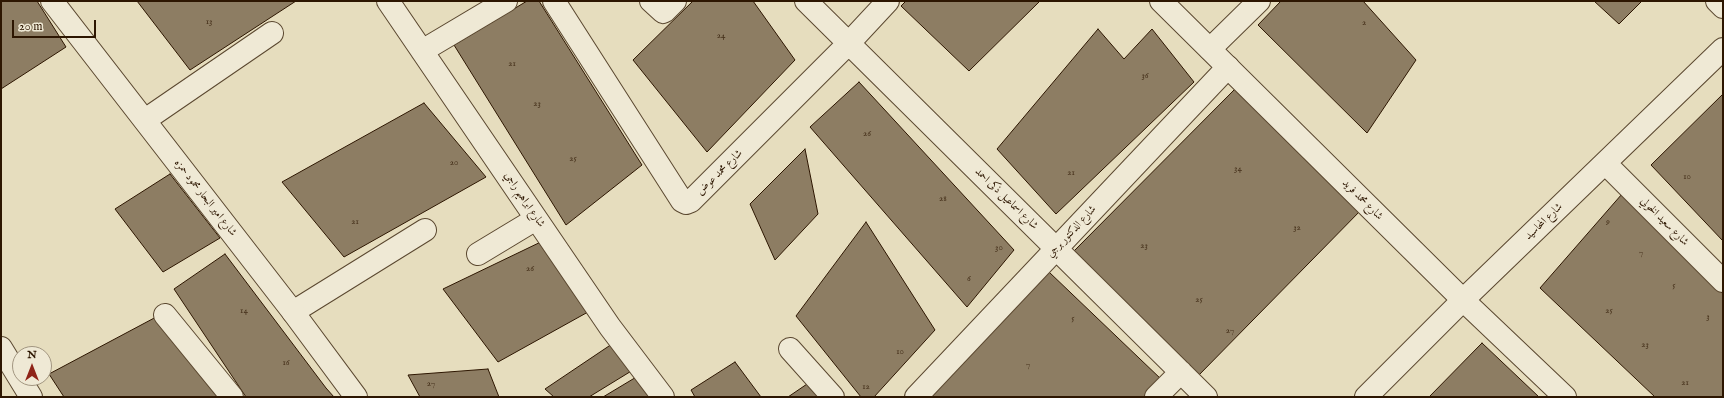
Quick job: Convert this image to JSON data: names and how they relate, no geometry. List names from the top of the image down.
{
  "streets": {
    "street": [
      "شارع محمد عوض",
      "شارع امير البحار محمود حمزه",
      "شارع اسماعيل ذكى احمد",
      "شارع ابراهيم راجي",
      "شارع محمد فريد",
      "شارع المحاسيد",
      "شارع سعيد الخولي",
      "شارع الدكتور برجي"
    ]
  },
  "crossings": [
    ["شارع محمد عوض", "شارع اسماعيل ذكى احمد"],
    ["شارع اسماعيل ذكى احمد", "شارع الدكتور برجي"],
    ["شارع محمد فريد", "شارع المحاسيد"],
    ["شارع محمد فريد", "شارع الدكتور برجي"],
    ["شارع المحاسيد", "شارع سعيد الخولي"]
  ],
  "house_numbers": [
    "13",
    "2",
    "24",
    "21",
    "36",
    "23",
    "26",
    "25",
    "20",
    "34",
    "21",
    "10",
    "28",
    "21",
    "9",
    "32",
    "23",
    "30",
    "7",
    "26",
    "6",
    "5",
    "25",
    "14",
    "25",
    "3",
    "5",
    "27",
    "23",
    "10",
    "16",
    "7",
    "21",
    "27",
    "12"
  ],
  "scale_bar": "20 m",
  "north": "top"
}
